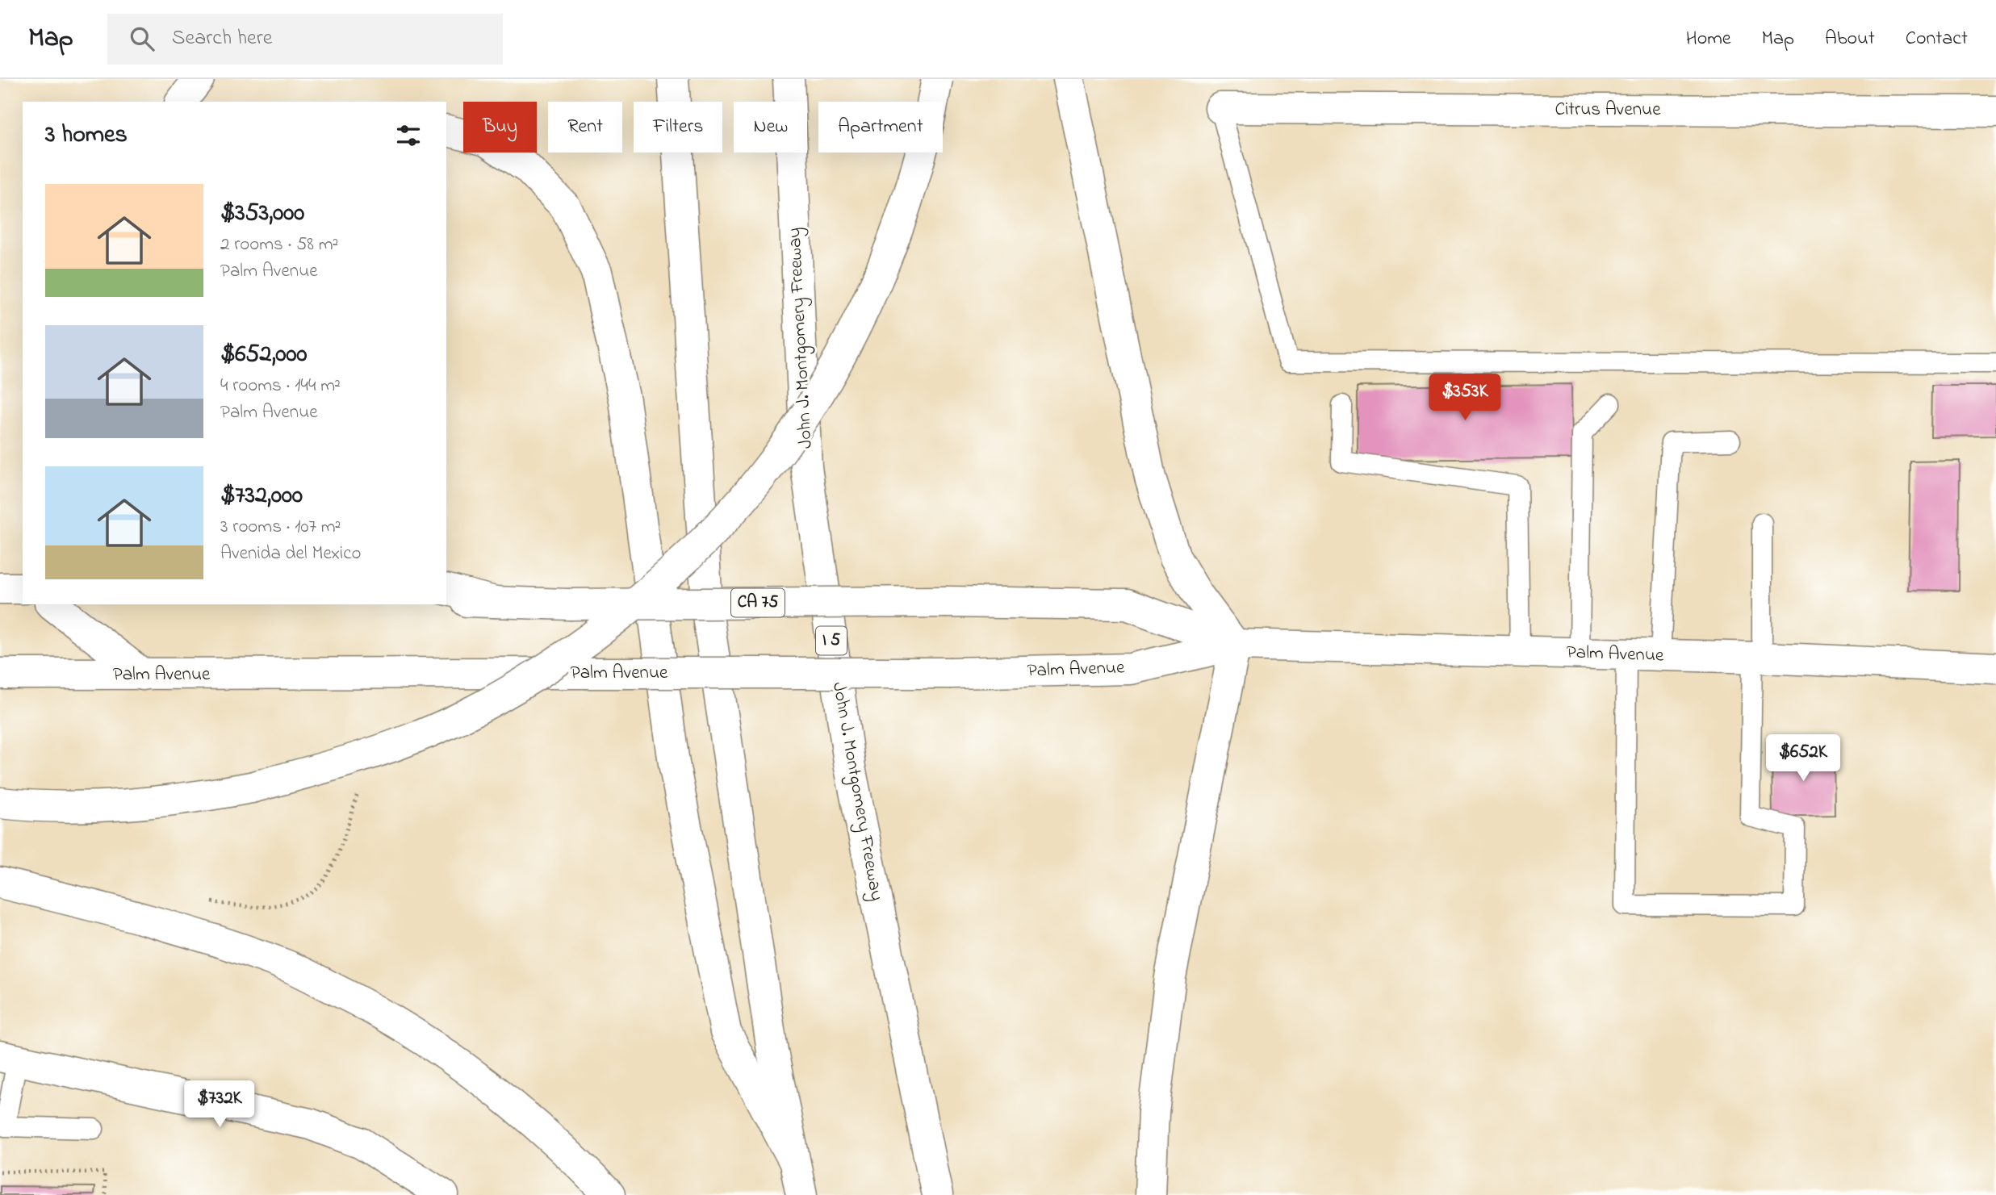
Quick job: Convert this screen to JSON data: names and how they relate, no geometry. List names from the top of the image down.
{
  "streets": {
    "main road": [
      "Citrus Avenue",
      "John J. Montgomery Freeway",
      "CA 75",
      "I 5",
      "Palm Avenue"
    ]
  },
  "page": {
    "header": "Map",
    "search": "Search here",
    "nav": [
      "Home",
      "Map",
      "About",
      "Contact"
    ],
    "chip": [
      "Buy",
      "Rent",
      "Filters",
      "New",
      "Apartment"
    ],
    "heading": "3 homes",
    "list": [
      {
        "name": "$353,000",
        "note": "2 rooms · 58 m² · Palm Avenue"
      },
      {
        "name": "$652,000",
        "note": "4 rooms · 144 m² · Palm Avenue"
      },
      {
        "name": "$732,000",
        "note": "3 rooms · 107 m² · Avenida del Mexico"
      }
    ],
    "price": ["$353K", "$652K", "$732K"]
  }
}
